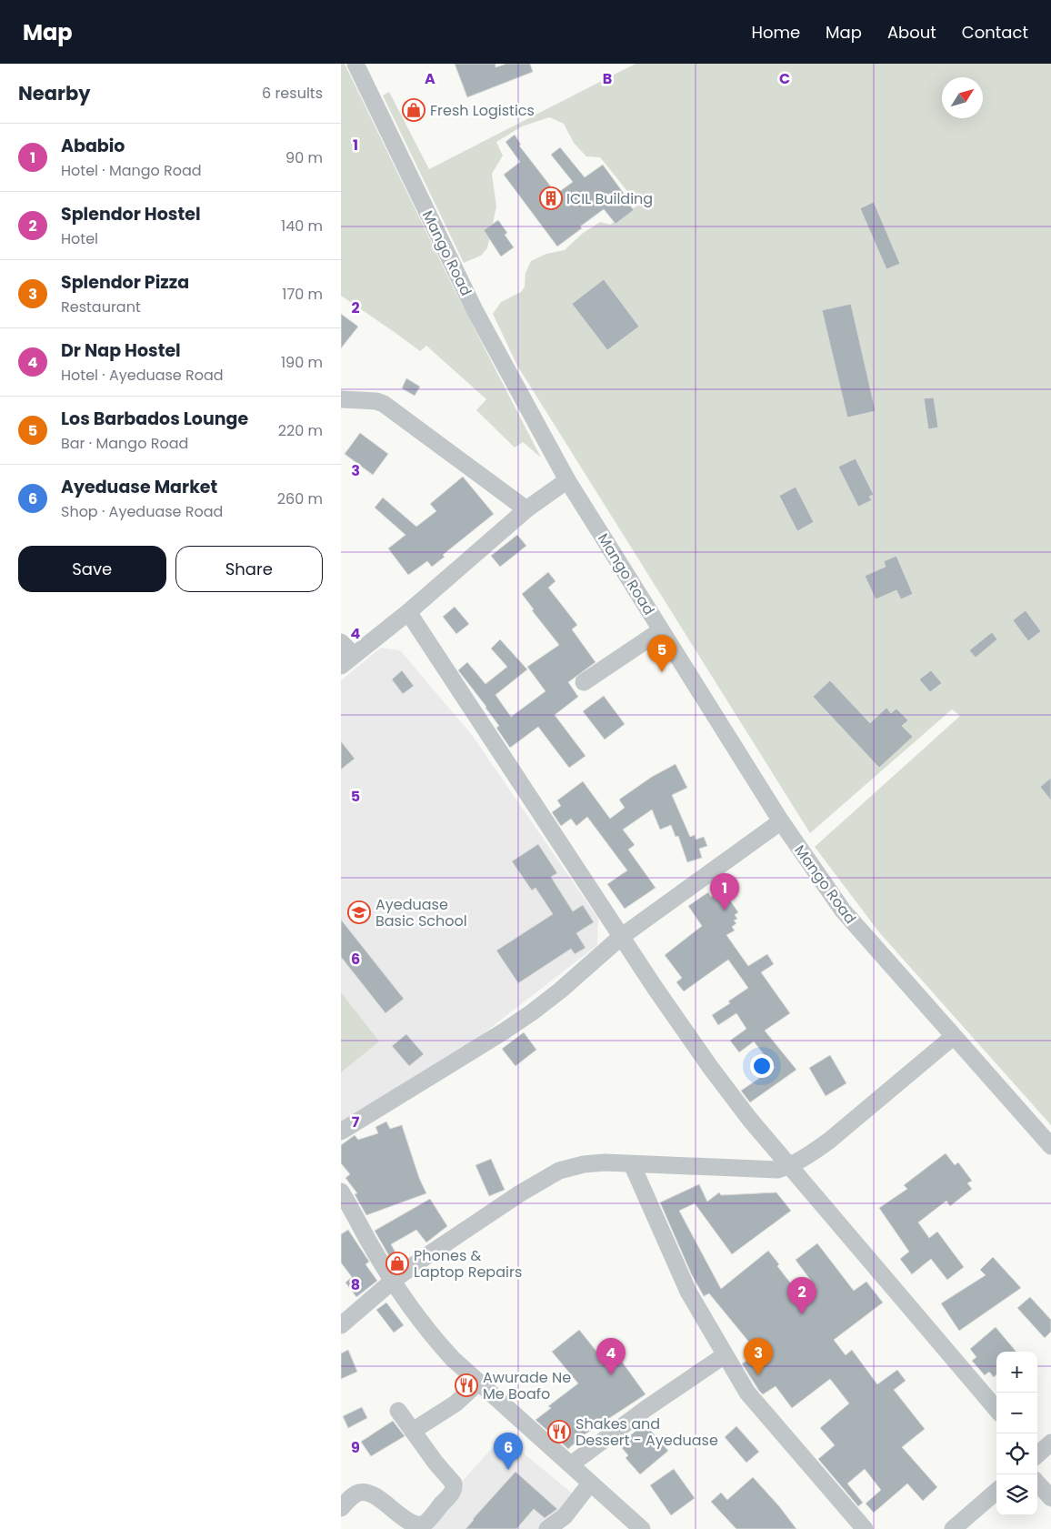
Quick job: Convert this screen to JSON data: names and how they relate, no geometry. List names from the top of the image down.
{
  "streets": {
    "street": ["Mango Road"]
  },
  "places": {
    "shop": ["Fresh Logistics", "Phones & Laptop Repairs"],
    "building": ["ICIL Building"],
    "school or university": ["Ayeduase Basic School"],
    "restaurant": ["Awurade Ne Me Boafo", "Shakes and Dessert - Ayeduase"]
  },
  "north": "top right",
  "page": {
    "header": "Map",
    "nav": [
      "Home",
      "Map",
      "About",
      "Contact"
    ],
    "heading": ["Nearby", "6 results"],
    "list": [
      {
        "mark": "1",
        "name": "Ababio",
        "note": "Hotel · Mango Road",
        "value": "90 m"
      },
      {
        "mark": "2",
        "name": "Splendor Hostel",
        "note": "Hotel",
        "value": "140 m"
      },
      {
        "mark": "3",
        "name": "Splendor Pizza",
        "note": "Restaurant",
        "value": "170 m"
      },
      {
        "mark": "4",
        "name": "Dr Nap Hostel",
        "note": "Hotel · Ayeduase Road",
        "value": "190 m"
      },
      {
        "mark": "5",
        "name": "Los Barbados Lounge",
        "note": "Bar · Mango Road",
        "value": "220 m"
      },
      {
        "mark": "6",
        "name": "Ayeduase Market",
        "note": "Shop · Ayeduase Road",
        "value": "260 m"
      }
    ],
    "buttons": ["Save", "Share"],
    "pins": [
      "5",
      "1",
      "2",
      "3",
      "4",
      "6"
    ],
    "map_buttons": ["+", "−"]
  },
  "grid": {
    "columns": ["A", "B", "C"],
    "rows": [
      "1",
      "2",
      "3",
      "4",
      "5",
      "6",
      "7",
      "8",
      "9"
    ]
  }
}
